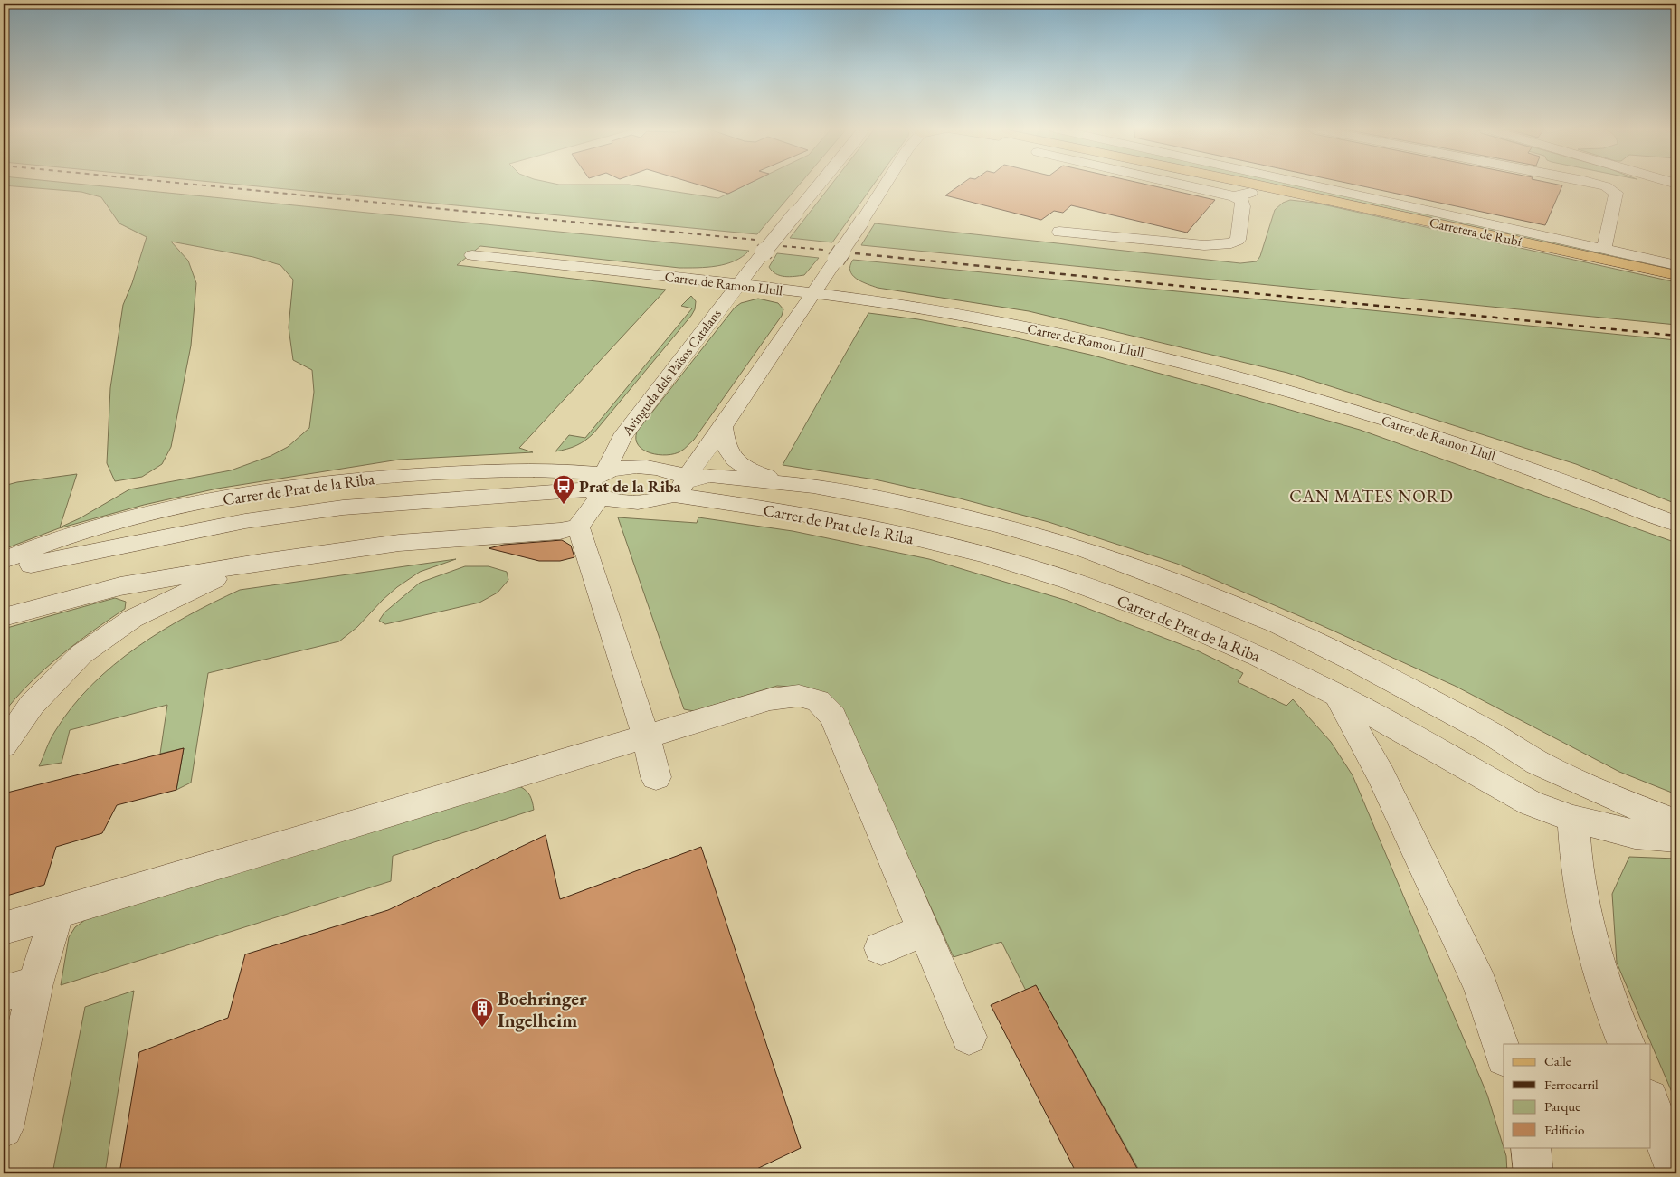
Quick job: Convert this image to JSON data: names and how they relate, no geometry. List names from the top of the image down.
{
  "streets": {
    "main road": ["Carretera de Rubí"],
    "street": ["Carrer de Ramon Llull", "Avinguda dels Països Catalans", "Carrer de Prat de la Riba"]
  },
  "crossings": [
    ["Carrer de Ramon Llull", "Avinguda dels Països Catalans"],
    ["Avinguda dels Països Catalans", "Carrer de Prat de la Riba"]
  ],
  "districts": ["CAN MATES NORD"],
  "places": {
    "bus stop": ["Prat de la Riba"],
    "building": ["Boehringer Ingelheim"]
  },
  "legend": [
    "Calle",
    "Ferrocarril",
    "Parque",
    "Edificio"
  ]
}
